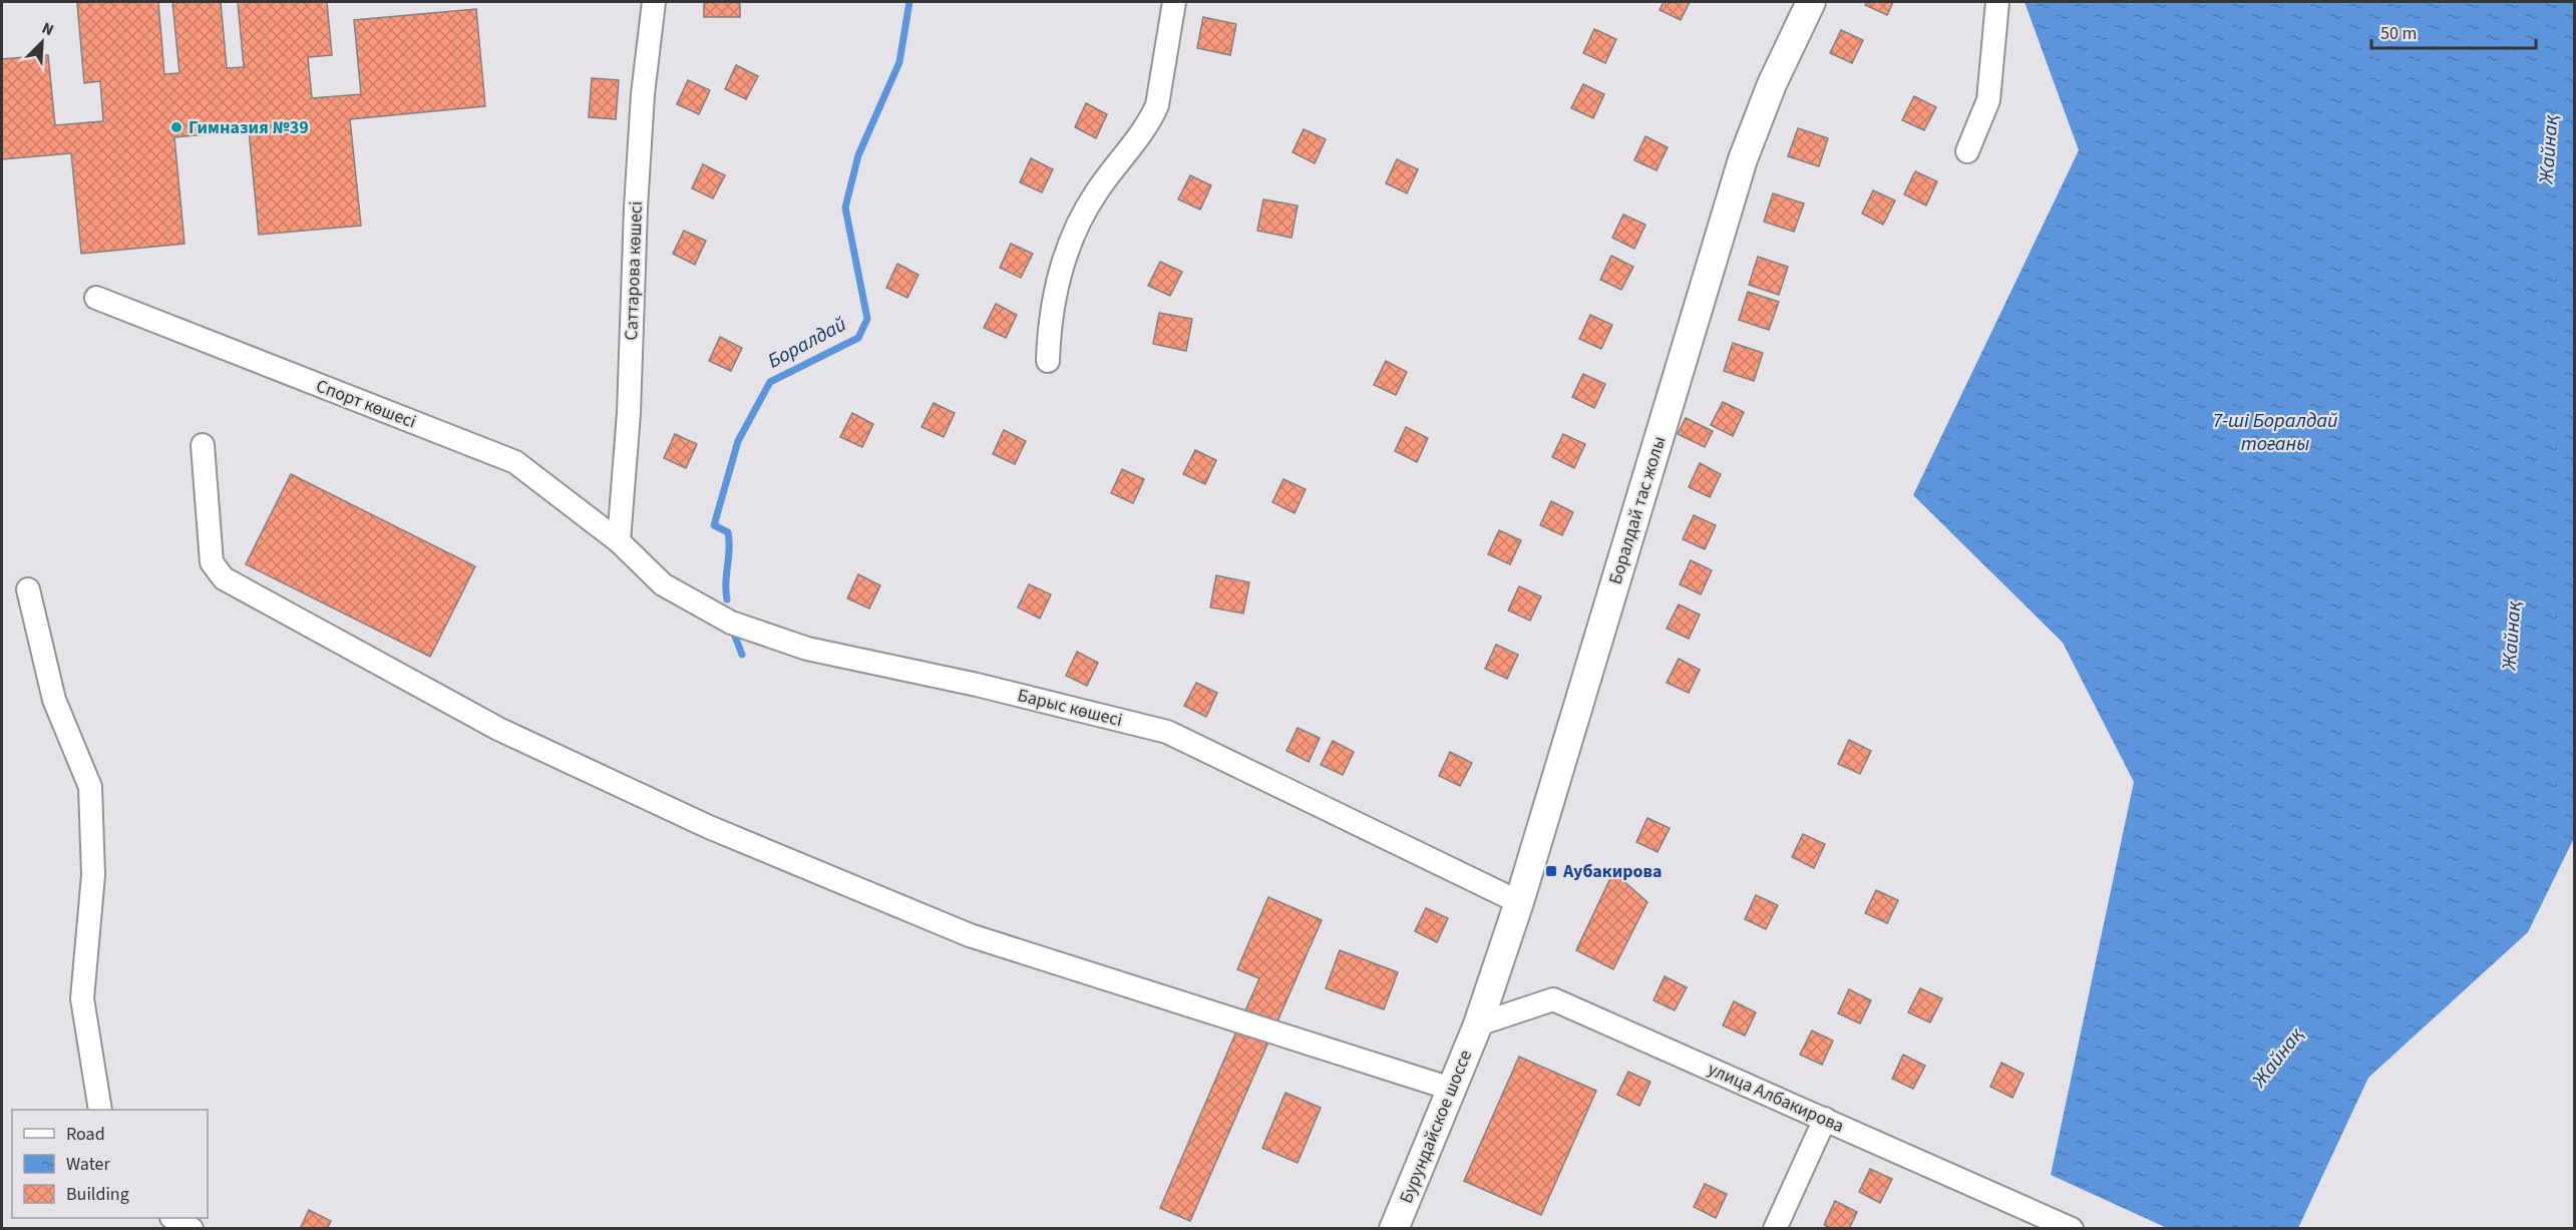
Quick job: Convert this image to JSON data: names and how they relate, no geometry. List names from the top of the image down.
{
  "streets": {
    "main road": ["Боралдай тас жолы", "Бурундайское шоссе"],
    "street": [
      "Саттарова көшесі",
      "Спорт көшесі",
      "Барыс көшесі",
      "улица Албакирова"
    ]
  },
  "crossings": [
    ["Саттарова көшесі", "Спорт көшесі"],
    ["Саттарова көшесі", "Барыс көшесі"],
    ["Спорт көшесі", "Барыс көшесі"],
    ["Боралдай тас жолы", "Барыс көшесі"],
    ["Боралдай тас жолы", "улица Албакирова"],
    ["Боралдай тас жолы", "Бурундайское шоссе"],
    ["улица Албакирова", "Бурундайское шоссе"]
  ],
  "water": ["Жайнақ", "Боралдай", "7-ші Боралдай тоғаны"],
  "places": {
    "other": ["Гимназия №39"],
    "transit": ["Аубакирова"]
  },
  "legend": ["Road", "Water", "Building"],
  "scale_bar": "50 m",
  "north": "top right"
}
